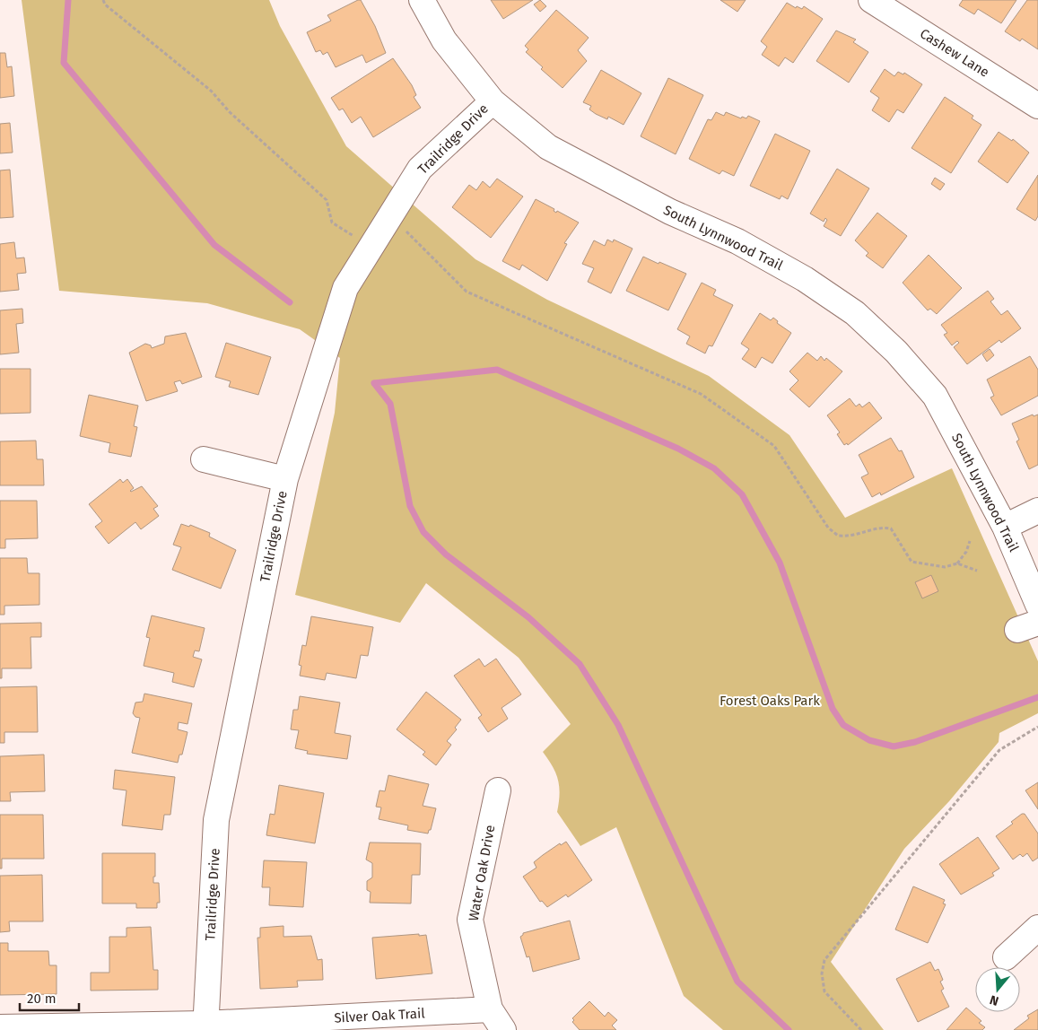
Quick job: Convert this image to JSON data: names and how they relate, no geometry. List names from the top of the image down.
{
  "streets": {
    "street": [
      "Cashew Lane",
      "Trailridge Drive",
      "South Lynnwood Trail",
      "Water Oak Drive",
      "Silver Oak Trail"
    ]
  },
  "crossings": [
    ["Trailridge Drive", "South Lynnwood Trail"],
    ["Trailridge Drive", "Silver Oak Trail"],
    ["Water Oak Drive", "Silver Oak Trail"]
  ],
  "parks": ["Forest Oaks Park"],
  "scale_bar": "20 m",
  "north": "bottom"
}
